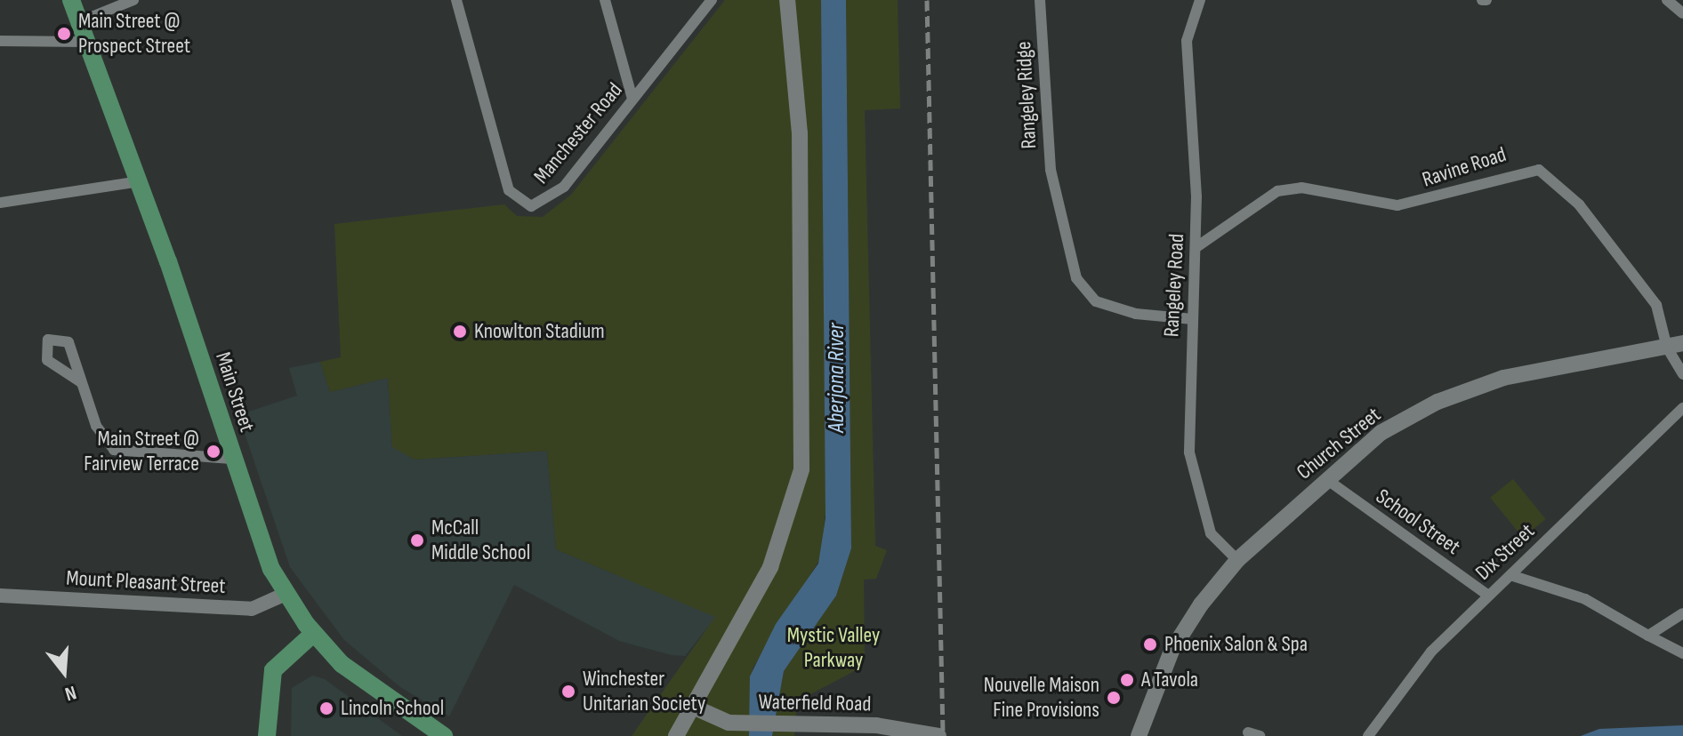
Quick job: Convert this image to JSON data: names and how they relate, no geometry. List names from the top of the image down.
{
  "streets": {
    "main road": ["Main Street", "Church Street", "Waterfield Road"],
    "street": [
      "Rangeley Ridge",
      "Manchester Road",
      "Ravine Road",
      "Rangeley Road",
      "School Street",
      "Dix Street",
      "Mount Pleasant Street"
    ]
  },
  "crossings": [
    ["Rangeley Ridge", "Rangeley Road"],
    ["Ravine Road", "Rangeley Road"],
    ["Ravine Road", "Church Street"],
    ["Rangeley Road", "Church Street"],
    ["Main Street", "Mount Pleasant Street"],
    ["Church Street", "School Street"],
    ["School Street", "Dix Street"]
  ],
  "water": ["Aberjona River"],
  "parks": ["Mystic Valley Parkway"],
  "places": [
    "Main Street @ Prospect Street",
    "Knowlton Stadium",
    "Main Street @ Fairview Terrace",
    "McCall Middle School",
    "Phoenix Salon & Spa",
    "A Tavola",
    "Winchester Unitarian Society",
    "Nouvelle Maison Fine Provisions",
    "Lincoln School"
  ],
  "north": "bottom"
}
